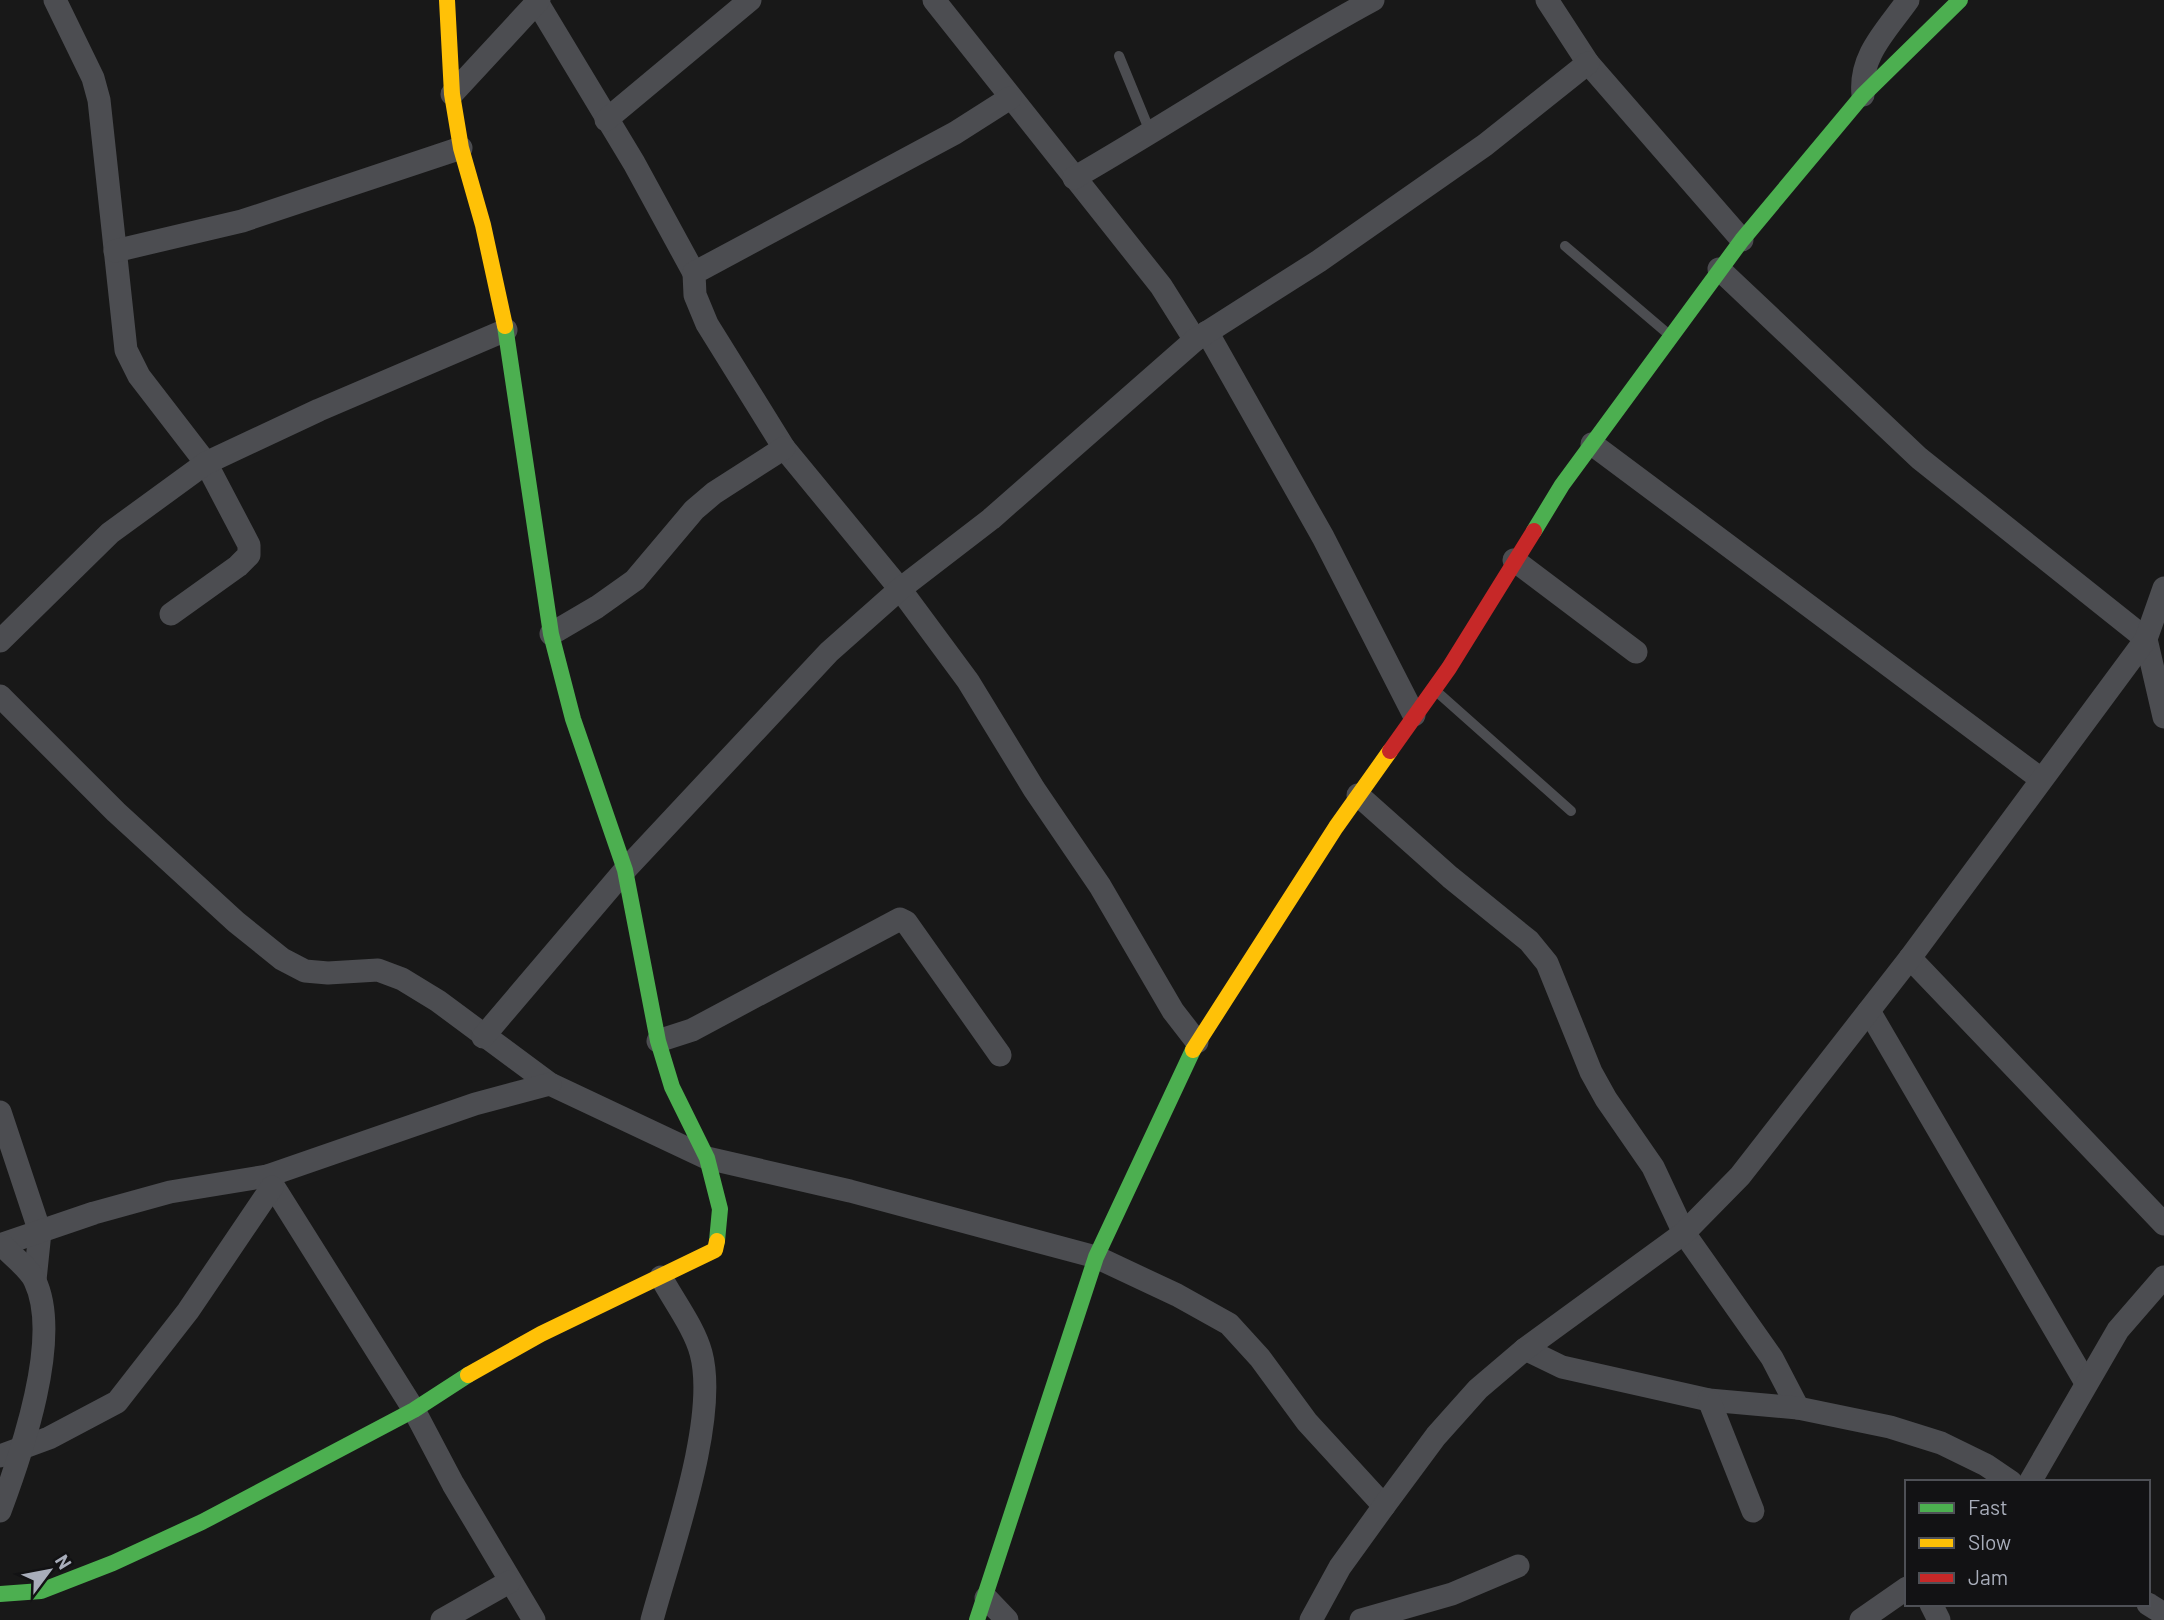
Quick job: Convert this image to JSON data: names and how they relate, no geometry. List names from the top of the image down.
{
  "legend": ["Fast", "Slow", "Jam"],
  "north": "top right"
}
